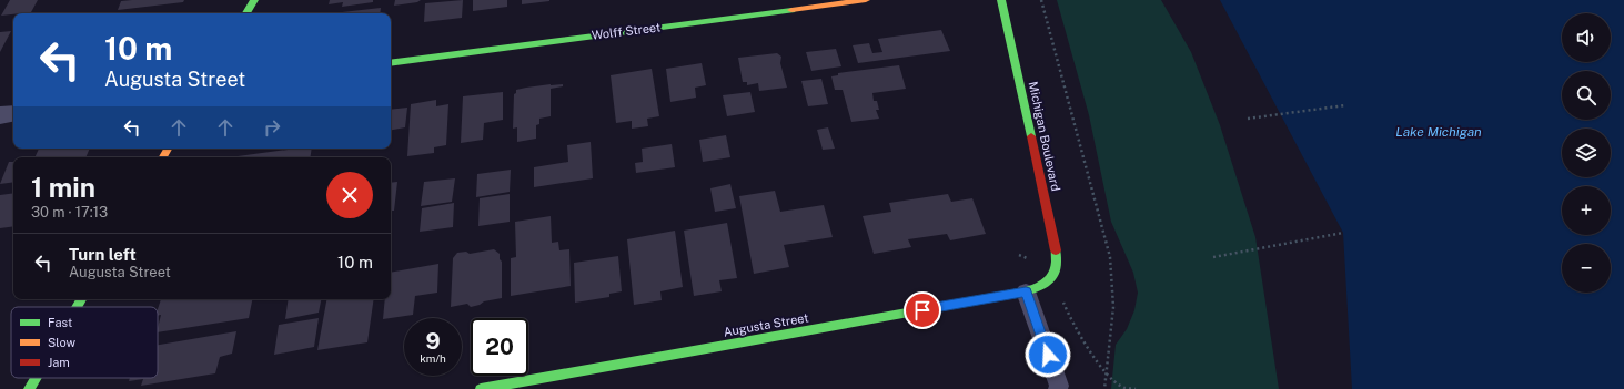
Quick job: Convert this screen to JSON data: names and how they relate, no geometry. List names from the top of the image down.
{
  "streets": {
    "street": ["Wolff Street", "Michigan Boulevard", "Augusta Street"]
  },
  "crossings": [
    ["Michigan Boulevard", "Augusta Street"]
  ],
  "water": ["Lake Michigan"],
  "legend": ["Fast", "Slow", "Jam"],
  "page": {
    "map_buttons": ["+", "−"],
    "turn": ["10 m", "Augusta Street"],
    "heading": ["1 min", "30 m · 17:13"],
    "list": [
      {
        "name": "Turn left",
        "note": "Augusta Street",
        "value": "10 m"
      }
    ],
    "speed": "9 km/h",
    "limit": "20"
  }
}
